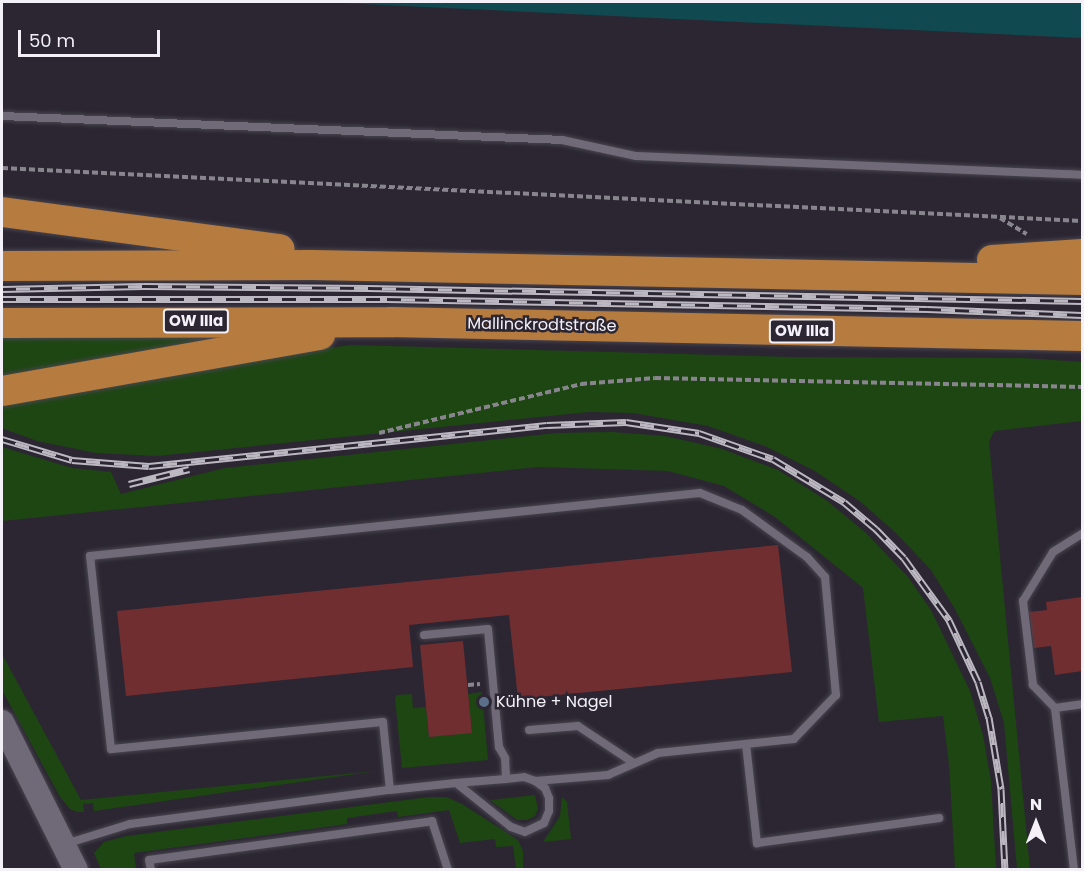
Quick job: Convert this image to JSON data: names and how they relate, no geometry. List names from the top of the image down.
{
  "streets": {
    "highway": ["OW IIIa", "Mallinckrodtstraße"]
  },
  "places": ["Kühne + Nagel"],
  "scale_bar": "50 m",
  "north": "top"
}
